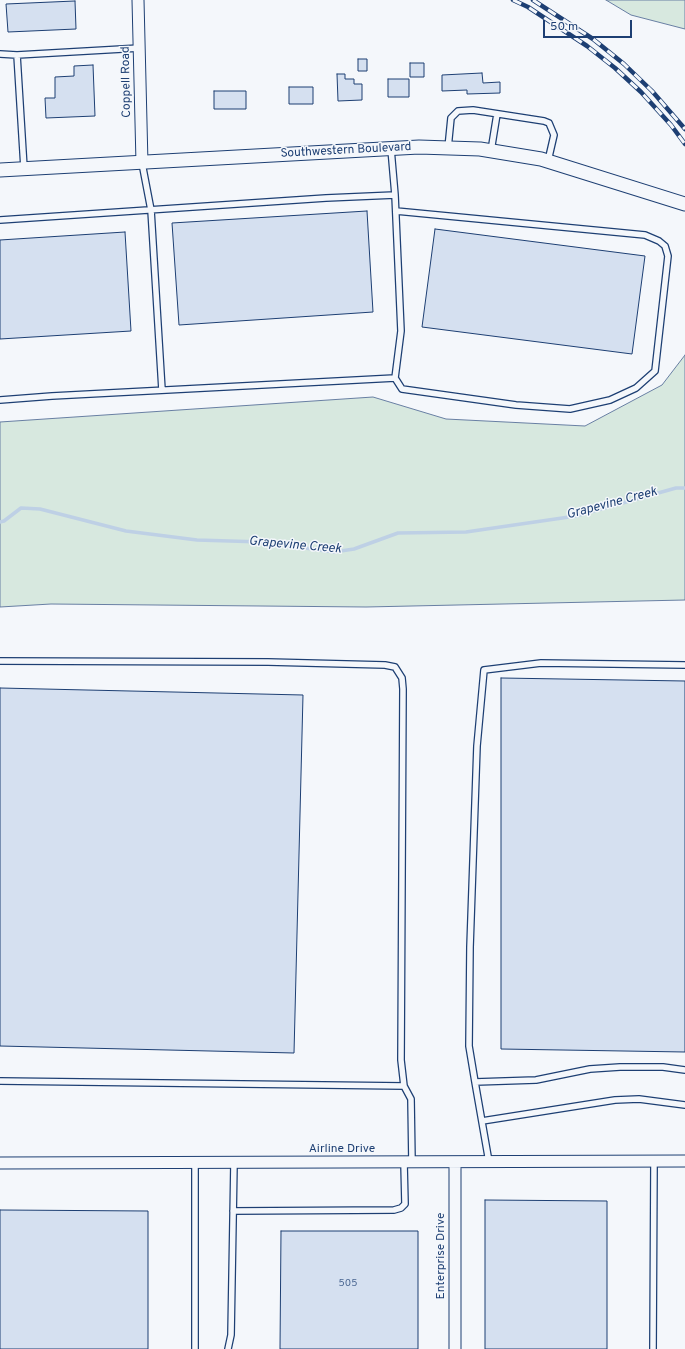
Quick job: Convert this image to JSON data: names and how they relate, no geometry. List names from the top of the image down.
{
  "streets": {
    "street": [
      "Coppell Road",
      "Southwestern Boulevard",
      "Airline Drive",
      "Enterprise Drive"
    ]
  },
  "crossings": [
    ["Coppell Road", "Southwestern Boulevard"],
    ["Airline Drive", "Enterprise Drive"]
  ],
  "water": ["Grapevine Creek"],
  "house_numbers": ["505"],
  "scale_bar": "50 m"
}
